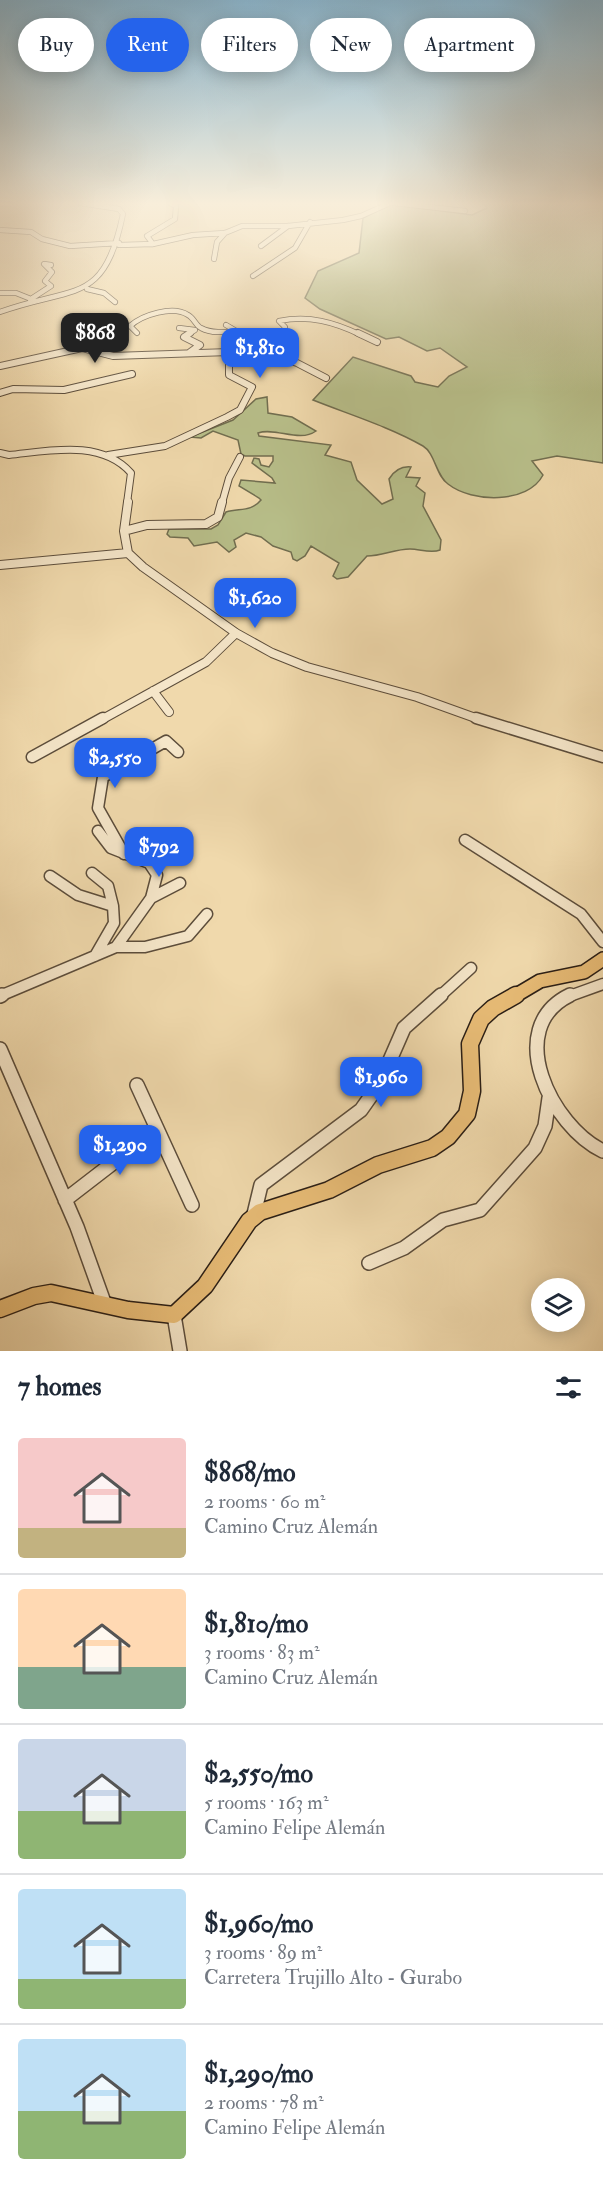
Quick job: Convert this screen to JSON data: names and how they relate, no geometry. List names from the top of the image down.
{
  "page": {
    "chip": [
      "Buy",
      "Rent",
      "Filters",
      "New",
      "Apartment"
    ],
    "price": [
      "$868",
      "$1,810",
      "$1,620",
      "$2,550",
      "$792",
      "$1,960",
      "$1,290"
    ],
    "heading": "7 homes",
    "list": [
      {
        "name": "$868/mo",
        "note": "2 rooms · 60 m² · Camino Cruz Alemán"
      },
      {
        "name": "$1,810/mo",
        "note": "3 rooms · 83 m² · Camino Cruz Alemán"
      },
      {
        "name": "$2,550/mo",
        "note": "5 rooms · 163 m² · Camino Felipe Alemán"
      },
      {
        "name": "$1,960/mo",
        "note": "3 rooms · 89 m² · Carretera Trujillo Alto - Gurabo"
      },
      {
        "name": "$1,290/mo",
        "note": "2 rooms · 78 m² · Camino Felipe Alemán"
      }
    ]
  }
}
